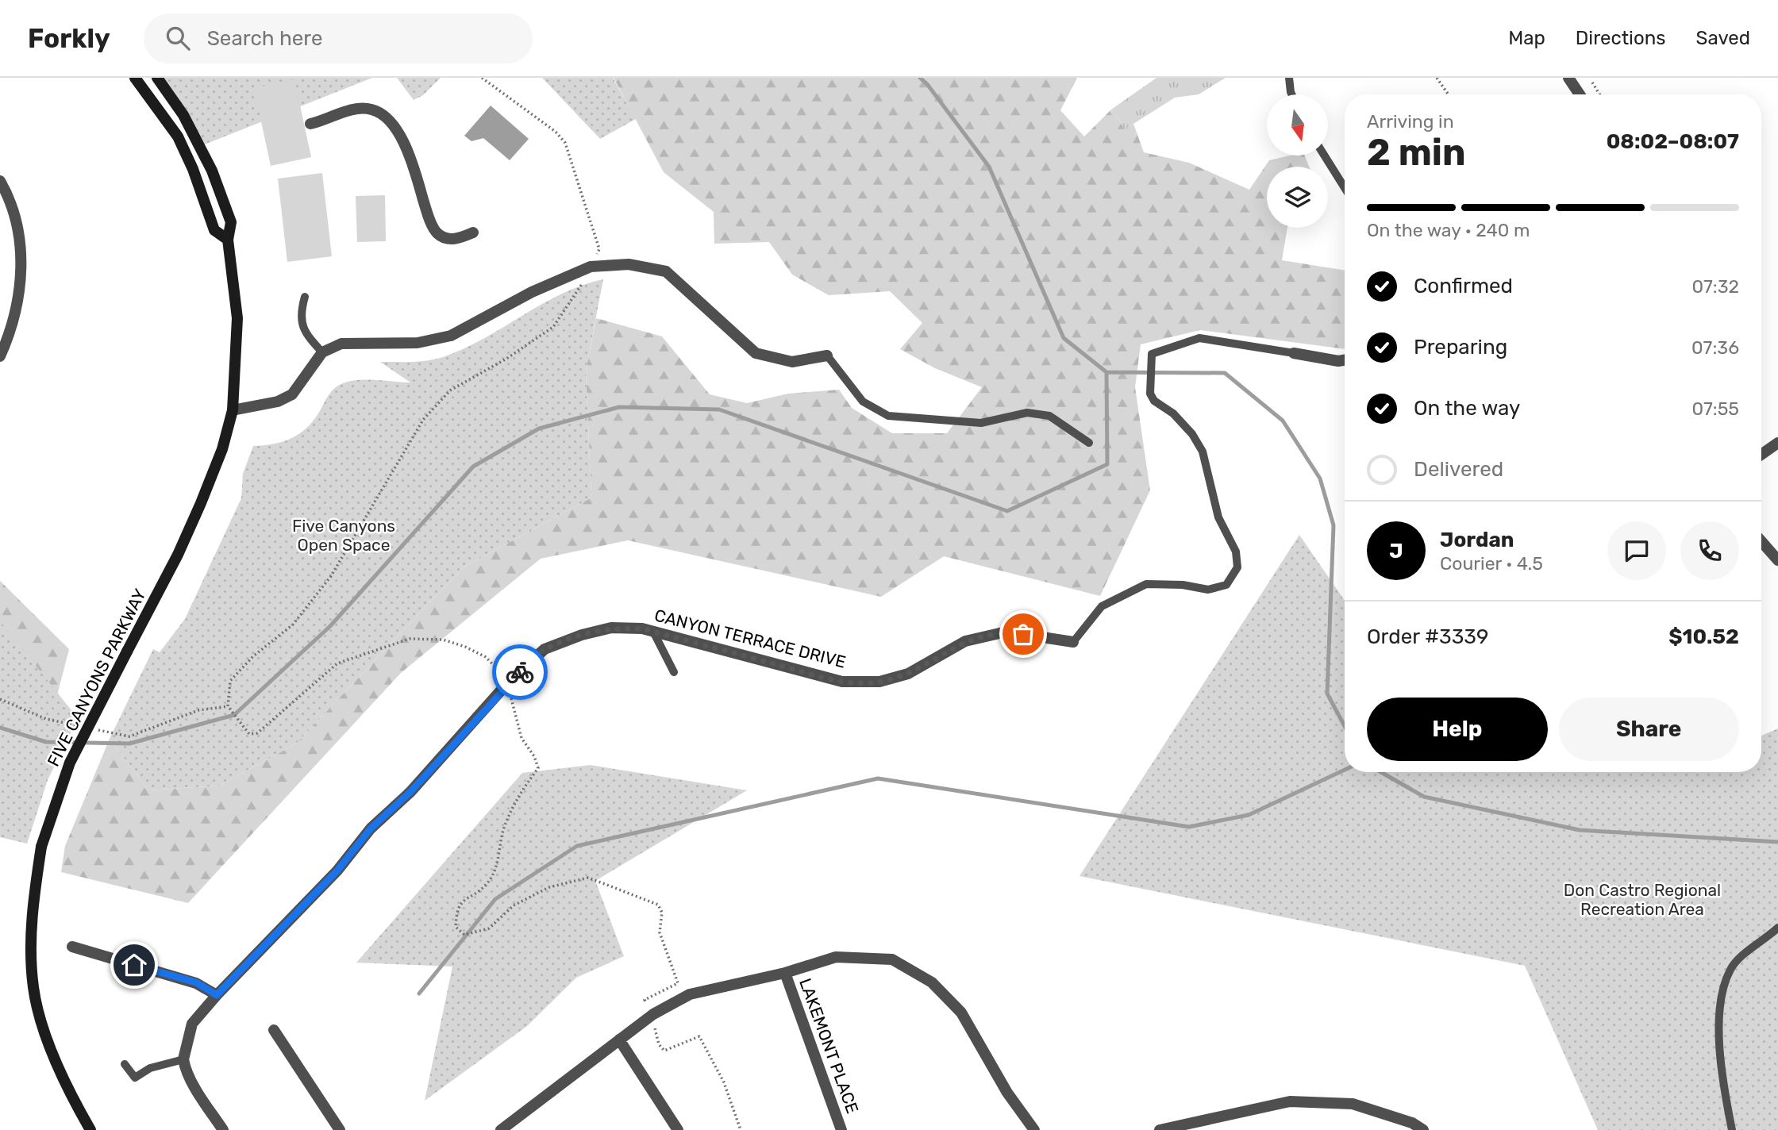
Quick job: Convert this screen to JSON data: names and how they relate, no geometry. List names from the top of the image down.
{
  "streets": {
    "main road": ["FIVE CANYONS PARKWAY"],
    "street": ["CANYON TERRACE DRIVE", "LAKEMONT PLACE"]
  },
  "parks": ["Five Canyons Open Space", "Don Castro Regional Recreation Area"],
  "north": "bottom",
  "page": {
    "header": "Forkly",
    "search": "Search here",
    "nav": ["Map", "Directions", "Saved"],
    "heading": ["2 min", "Arriving in", "08:02–08:07"],
    "panel": [
      "Jordan",
      "Courier · 4.5",
      "Order #3339",
      "$10.52"
    ],
    "bar": "On the way · 240 m",
    "list": [
      ["Confirmed", "07:32"],
      ["Preparing", "07:36"],
      ["On the way", "07:55"],
      "Delivered"
    ],
    "round": "J",
    "buttons": ["Help", "Share"]
  }
}
